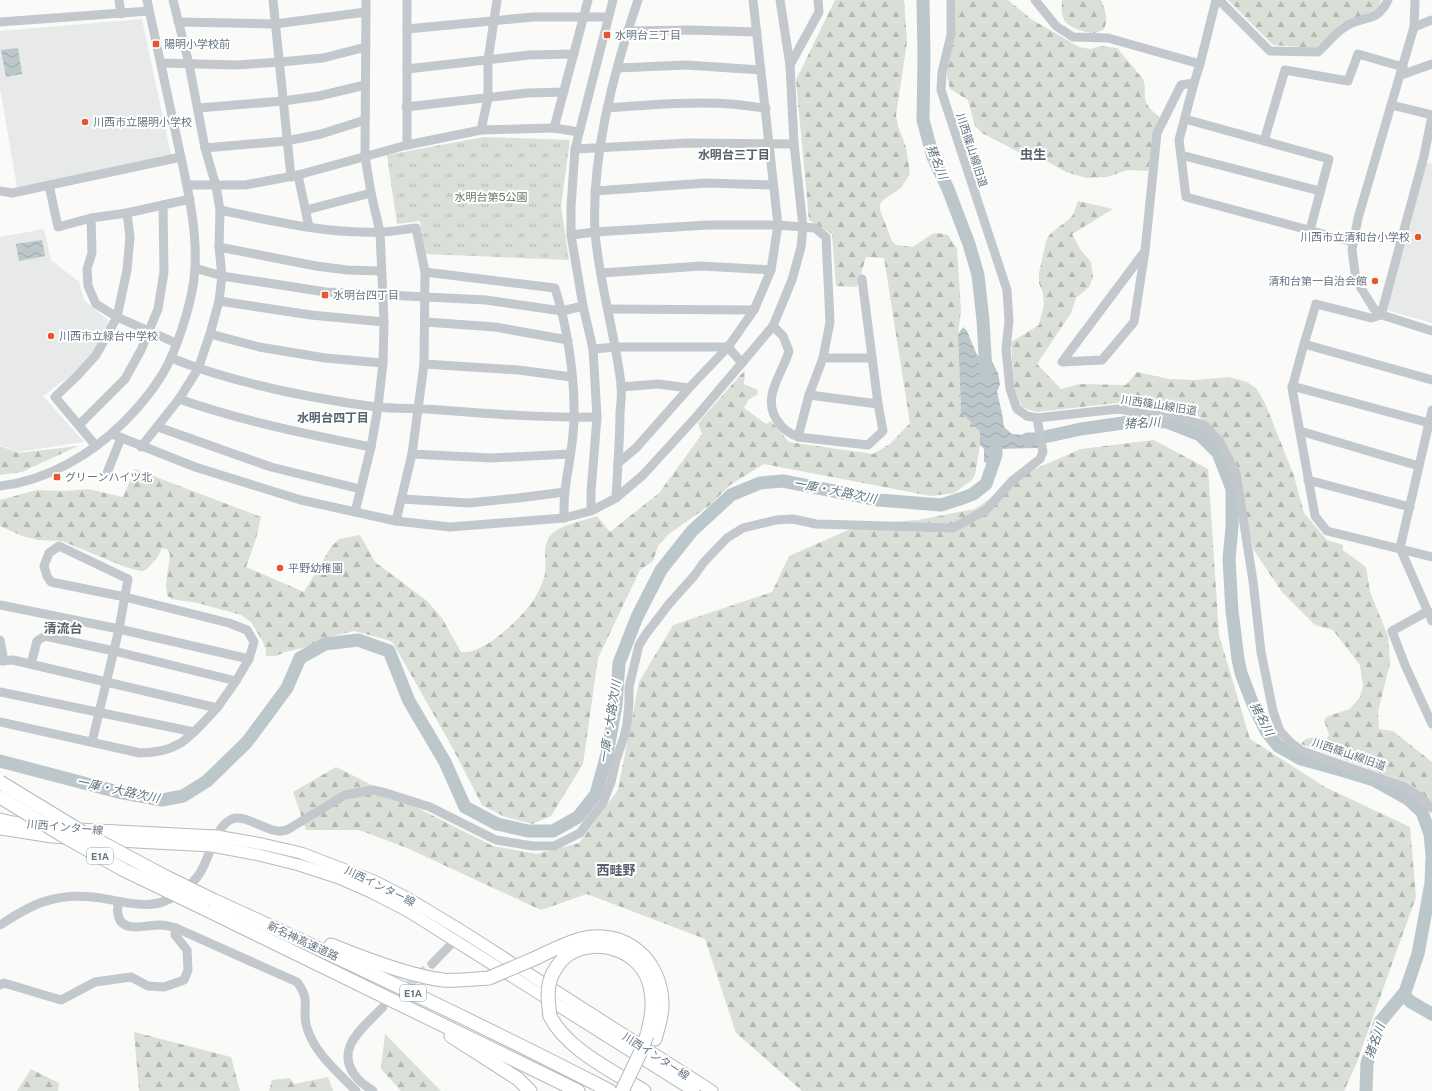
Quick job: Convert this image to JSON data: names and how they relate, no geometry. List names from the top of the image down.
{
  "streets": {
    "highway": ["E1A", "新名神高速道路"],
    "main road": ["川西インター線"],
    "street": ["川西篠山線旧道"]
  },
  "crossings": [
    ["E1A", "新名神高速道路"]
  ],
  "districts": [
    "虫生",
    "水明台三丁目",
    "水明台四丁目",
    "清流台",
    "西畦野"
  ],
  "water": ["猪名川", "一庫・大路次川"],
  "parks": ["水明台第5公園"],
  "places": {
    "transit": [
      "水明台三丁目",
      "陽明小学校前",
      "水明台四丁目",
      "グリーンハイツ北"
    ],
    "other": [
      "川西市立陽明小学校",
      "川西市立清和台小学校",
      "清和台第一自治会館",
      "川西市立緑台中学校",
      "平野幼稚園"
    ]
  }
}
